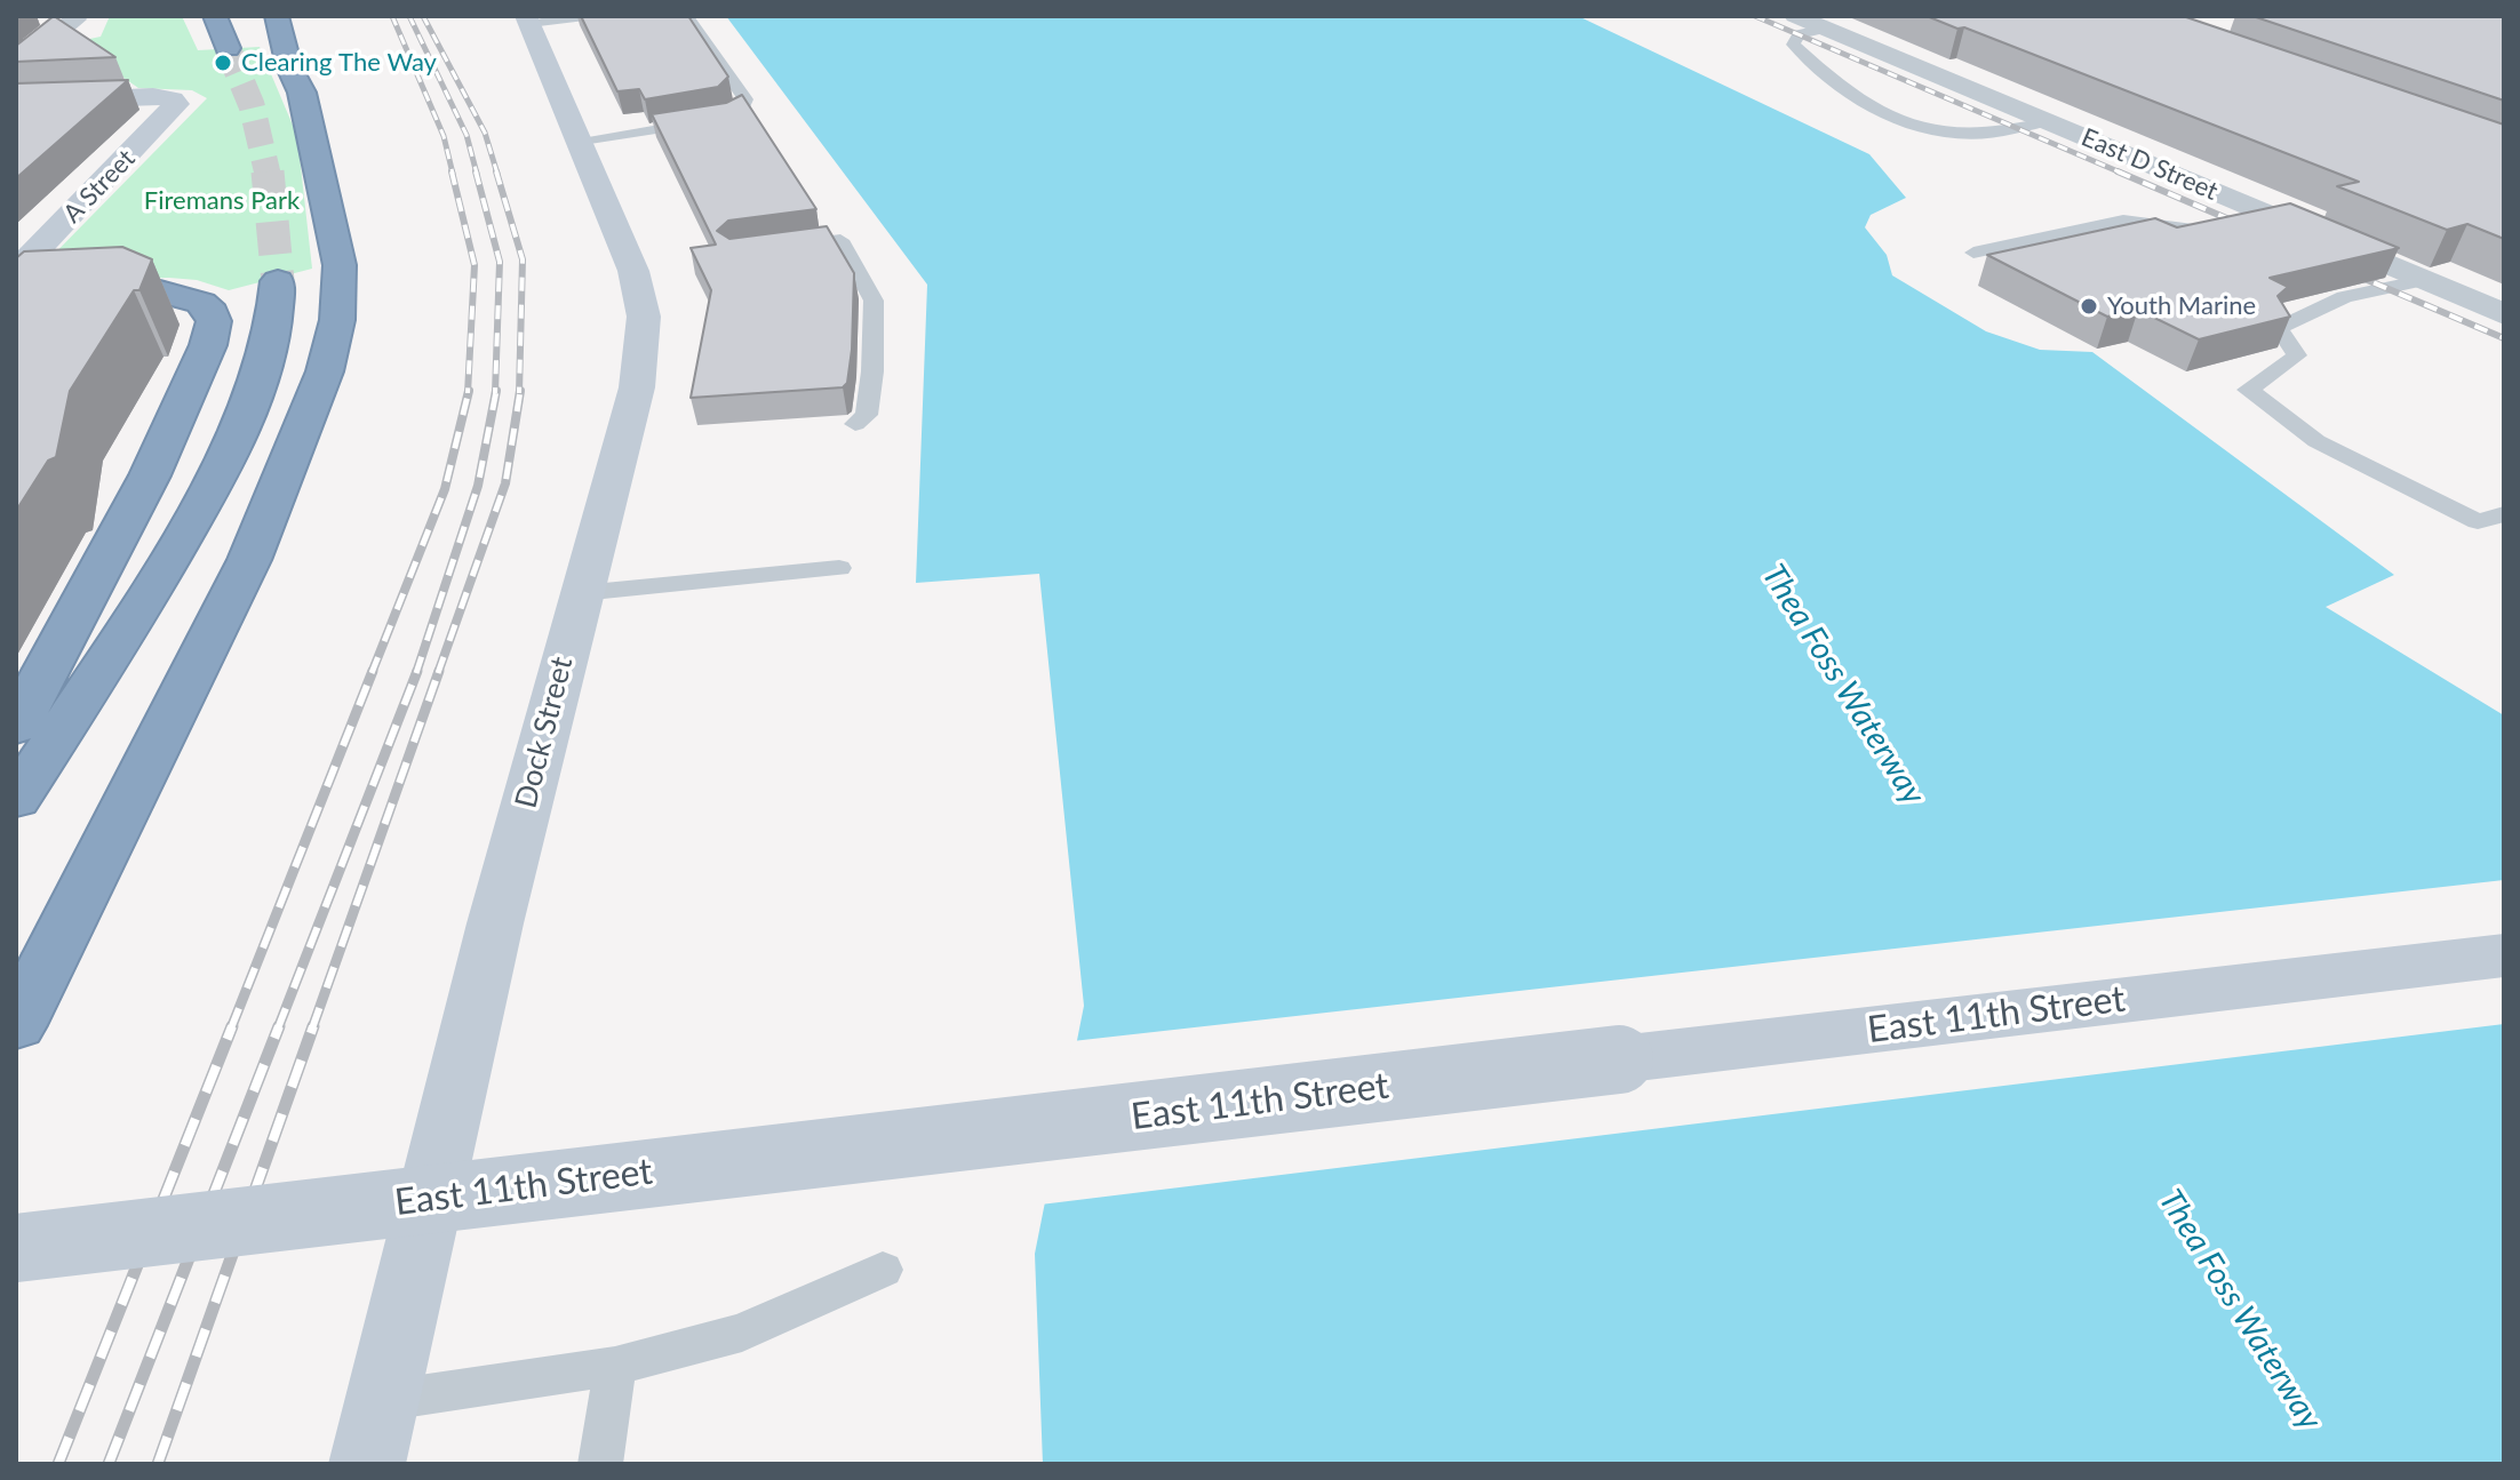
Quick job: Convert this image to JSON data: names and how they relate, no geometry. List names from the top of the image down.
{
  "streets": {
    "street": [
      "East D Street",
      "A Street",
      "Dock Street",
      "East 11th Street"
    ]
  },
  "water": ["Thea Foss Waterway"],
  "parks": ["Firemans Park"],
  "places": ["Clearing The Way", "Youth Marine"]
}
